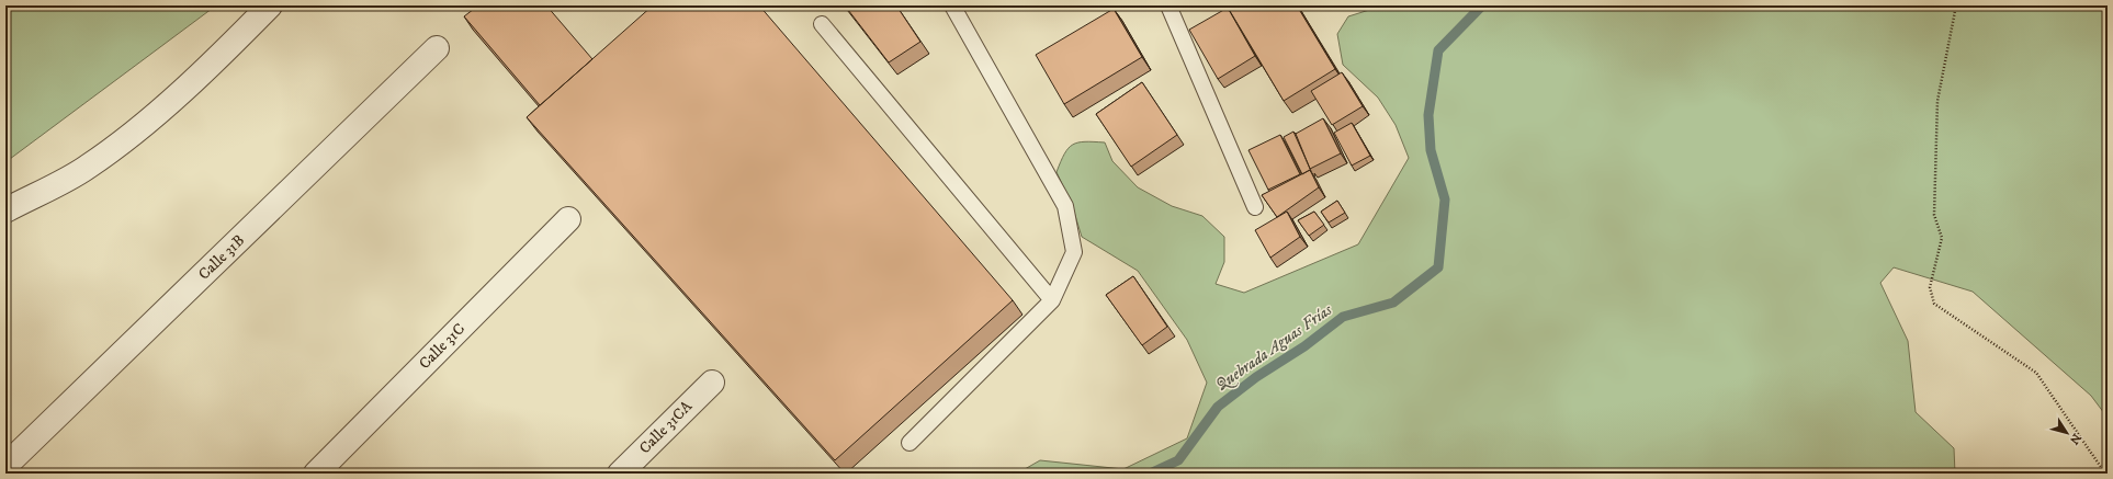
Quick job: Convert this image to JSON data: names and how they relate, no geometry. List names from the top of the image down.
{
  "streets": {
    "street": ["Calle 31B", "Calle 31C", "Calle 31CA"]
  },
  "water": ["Quebrada Aguas Frías"],
  "north": "bottom right"
}
